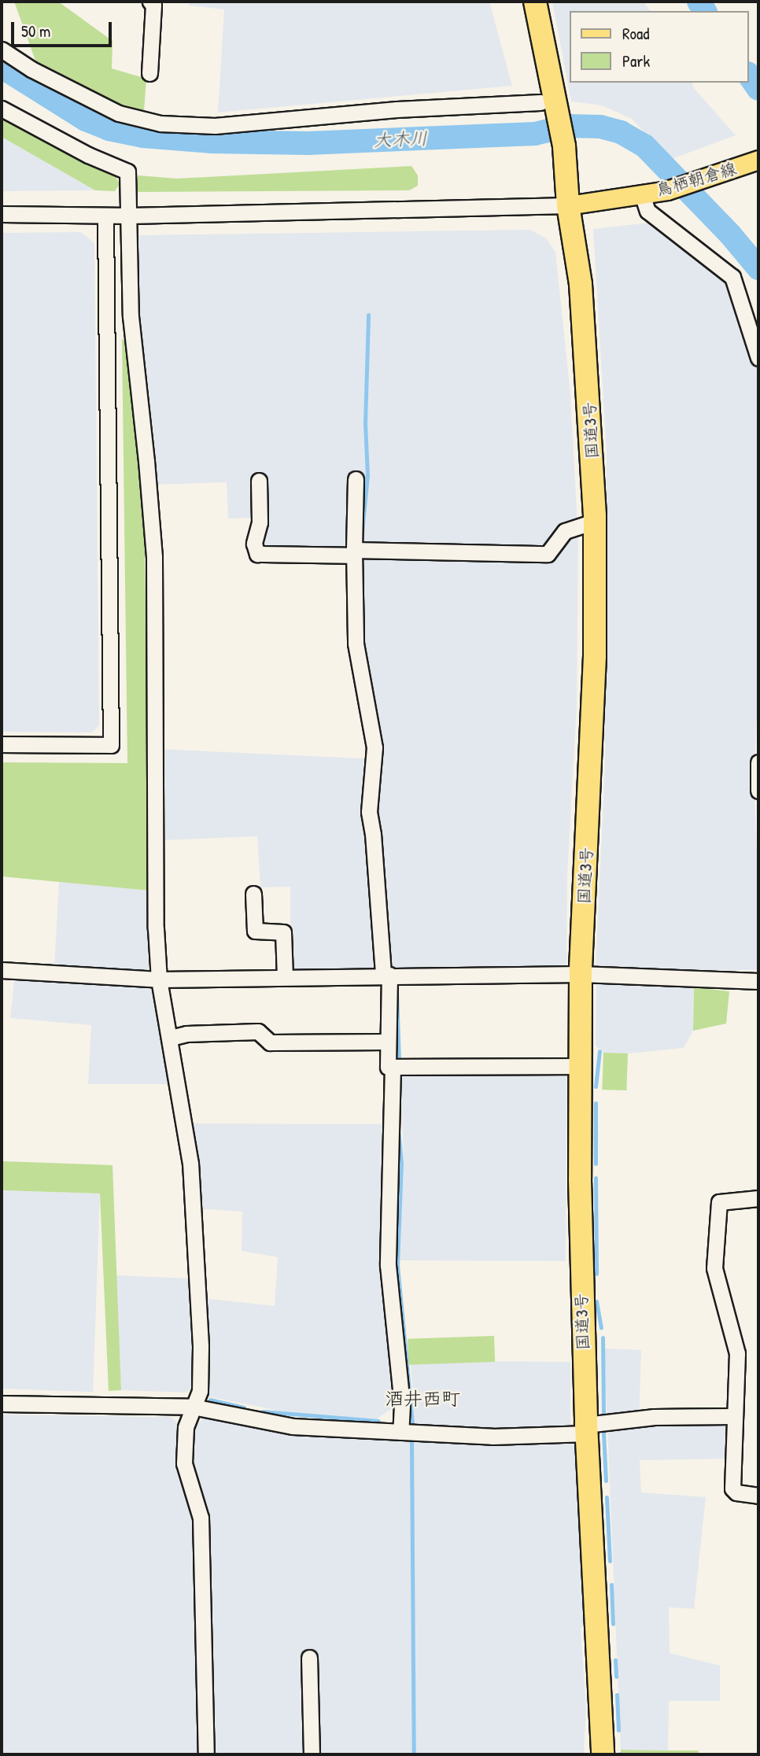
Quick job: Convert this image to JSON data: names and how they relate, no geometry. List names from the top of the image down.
{
  "streets": {
    "highway": ["国道3号"],
    "main road": ["鳥栖朝倉線"]
  },
  "crossings": [
    ["鳥栖朝倉線", "国道3号"]
  ],
  "districts": ["酒井西町"],
  "water": ["大木川"],
  "legend": ["Road", "Park"],
  "scale_bar": "50 m"
}
